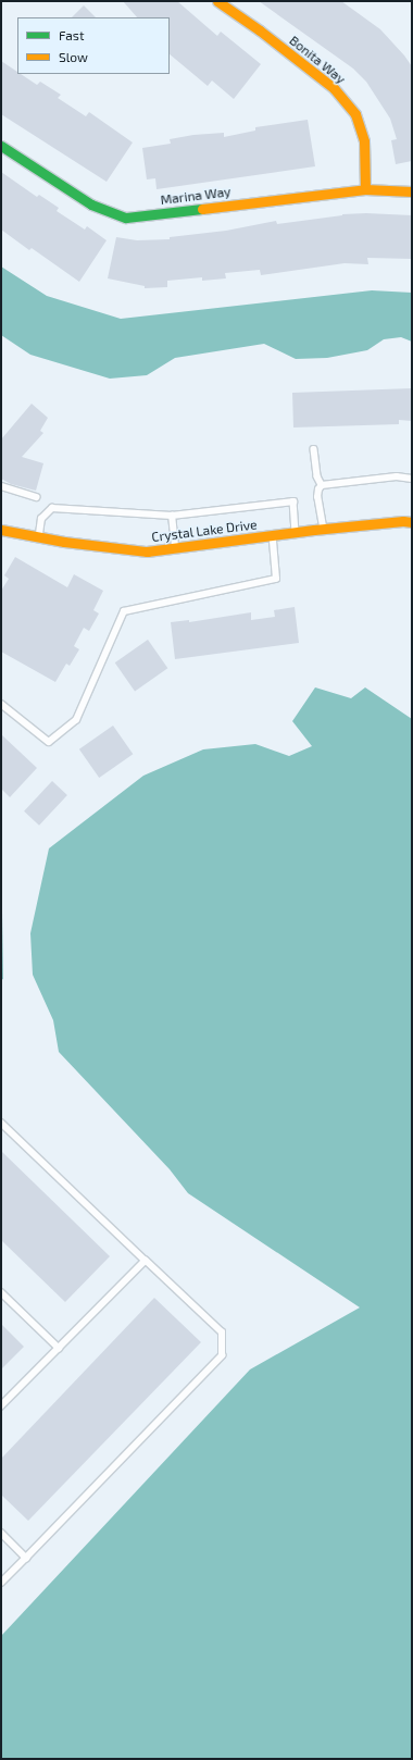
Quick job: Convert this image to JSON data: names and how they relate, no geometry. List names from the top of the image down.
{
  "streets": {
    "street": ["Bonita Way", "Marina Way", "Crystal Lake Drive"]
  },
  "crossings": [
    ["Bonita Way", "Marina Way"]
  ],
  "legend": ["Fast", "Slow"]
}
